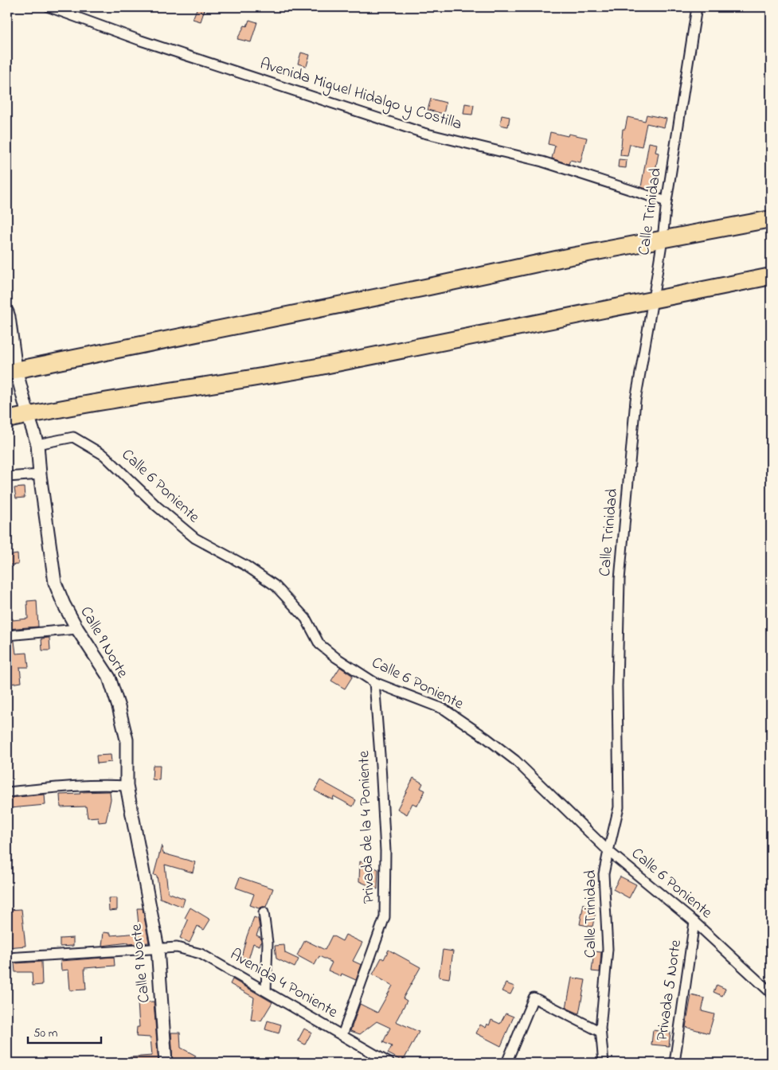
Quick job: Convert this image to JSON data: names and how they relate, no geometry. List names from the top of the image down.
{
  "streets": {
    "street": [
      "Avenida Miguel Hidalgo y Costilla",
      "Calle Trinidad",
      "Calle 6 Poniente",
      "Calle 9 Norte",
      "Privada de la 4 Poniente",
      "Avenida 4 Poniente",
      "Privada 5 Norte"
    ]
  },
  "crossings": [
    ["Avenida Miguel Hidalgo y Costilla", "Calle Trinidad"],
    ["Calle Trinidad", "Calle 6 Poniente"],
    ["Calle 6 Poniente", "Calle 9 Norte"],
    ["Calle 6 Poniente", "Privada de la 4 Poniente"],
    ["Calle 6 Poniente", "Privada 5 Norte"],
    ["Calle 9 Norte", "Avenida 4 Poniente"],
    ["Privada de la 4 Poniente", "Avenida 4 Poniente"]
  ],
  "scale_bar": "50 m"
}
